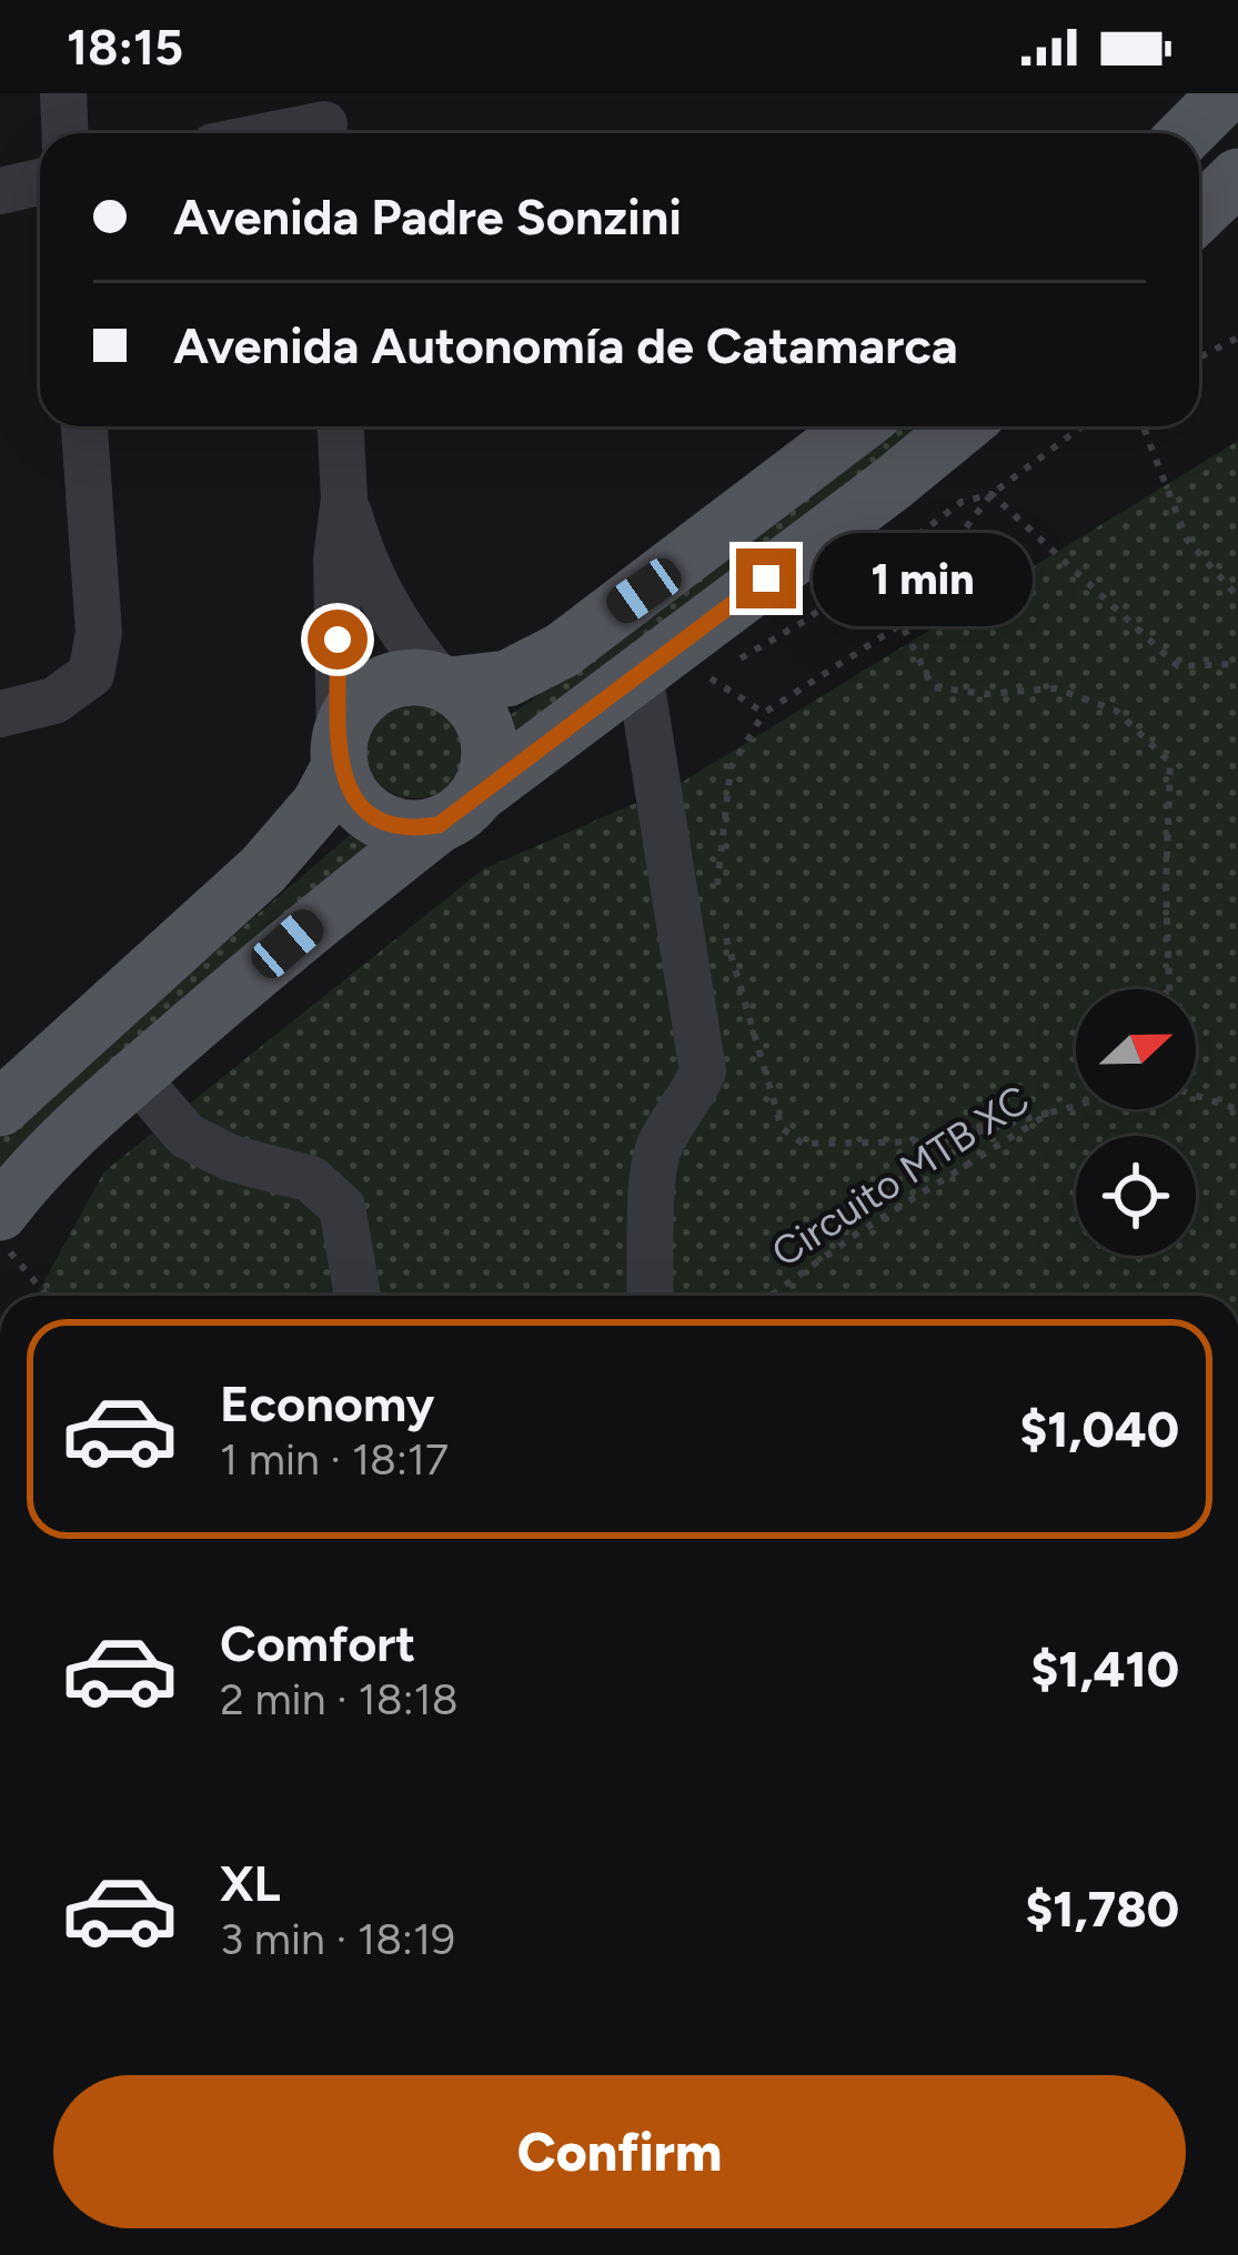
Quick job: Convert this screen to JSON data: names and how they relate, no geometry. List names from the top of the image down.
{
  "streets": {
    "path": ["Circuito MTB XC"]
  },
  "north": "right",
  "page": {
    "status": "18:15",
    "banner": ["Avenida Padre Sonzini", "Avenida Autonomía de Catamarca"],
    "bubble": "1 min",
    "list": [
      {
        "name": "Economy",
        "note": "1 min · 18:17",
        "value": "$1,040"
      },
      {
        "name": "Comfort",
        "note": "2 min · 18:18",
        "value": "$1,410"
      },
      {
        "name": "XL",
        "note": "3 min · 18:19",
        "value": "$1,780"
      }
    ],
    "buttons": "Confirm"
  }
}
